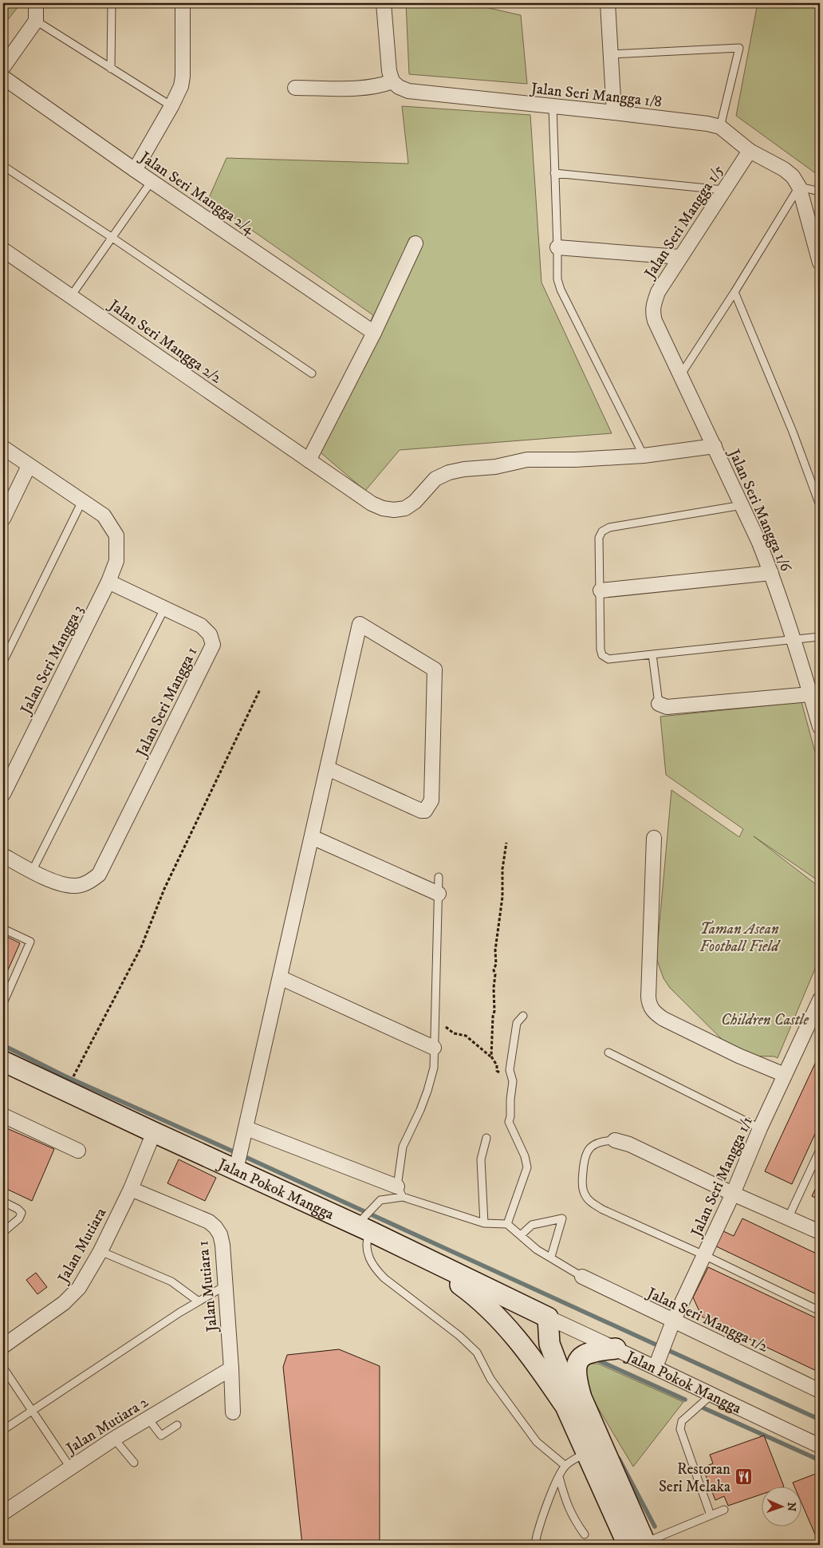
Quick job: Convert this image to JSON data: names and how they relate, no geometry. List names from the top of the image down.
{
  "streets": {
    "street": [
      "Jalan Seri Mangga 1/8",
      "Jalan Seri Mangga 2/4",
      "Jalan Seri Mangga 1/5",
      "Jalan Seri Mangga 2/2",
      "Jalan Seri Mangga 1/6",
      "Jalan Seri Mangga 3",
      "Jalan Seri Mangga 1",
      "Jalan Seri Mangga 1/1",
      "Jalan Pokok Mangga",
      "Jalan Mutiara",
      "Jalan Mutiara 1",
      "Jalan Seri Mangga 1/2",
      "Jalan Mutiara 2"
    ]
  },
  "crossings": [
    ["Jalan Seri Mangga 1/8", "Jalan Seri Mangga 1/5"],
    ["Jalan Seri Mangga 1/5", "Jalan Seri Mangga 1/6"],
    ["Jalan Seri Mangga 2/2", "Jalan Seri Mangga 1/6"],
    ["Jalan Seri Mangga 3", "Jalan Seri Mangga 1"],
    ["Jalan Seri Mangga 1/1", "Jalan Pokok Mangga"],
    ["Jalan Seri Mangga 1/1", "Jalan Seri Mangga 1/2"],
    ["Jalan Pokok Mangga", "Jalan Mutiara"],
    ["Jalan Mutiara", "Jalan Mutiara 1"],
    ["Jalan Mutiara 1", "Jalan Mutiara 2"]
  ],
  "parks": ["Taman Asean Football Field", "Children Castle"],
  "places": {
    "restaurant": ["Restoran Seri Melaka"]
  },
  "north": "right"
}
